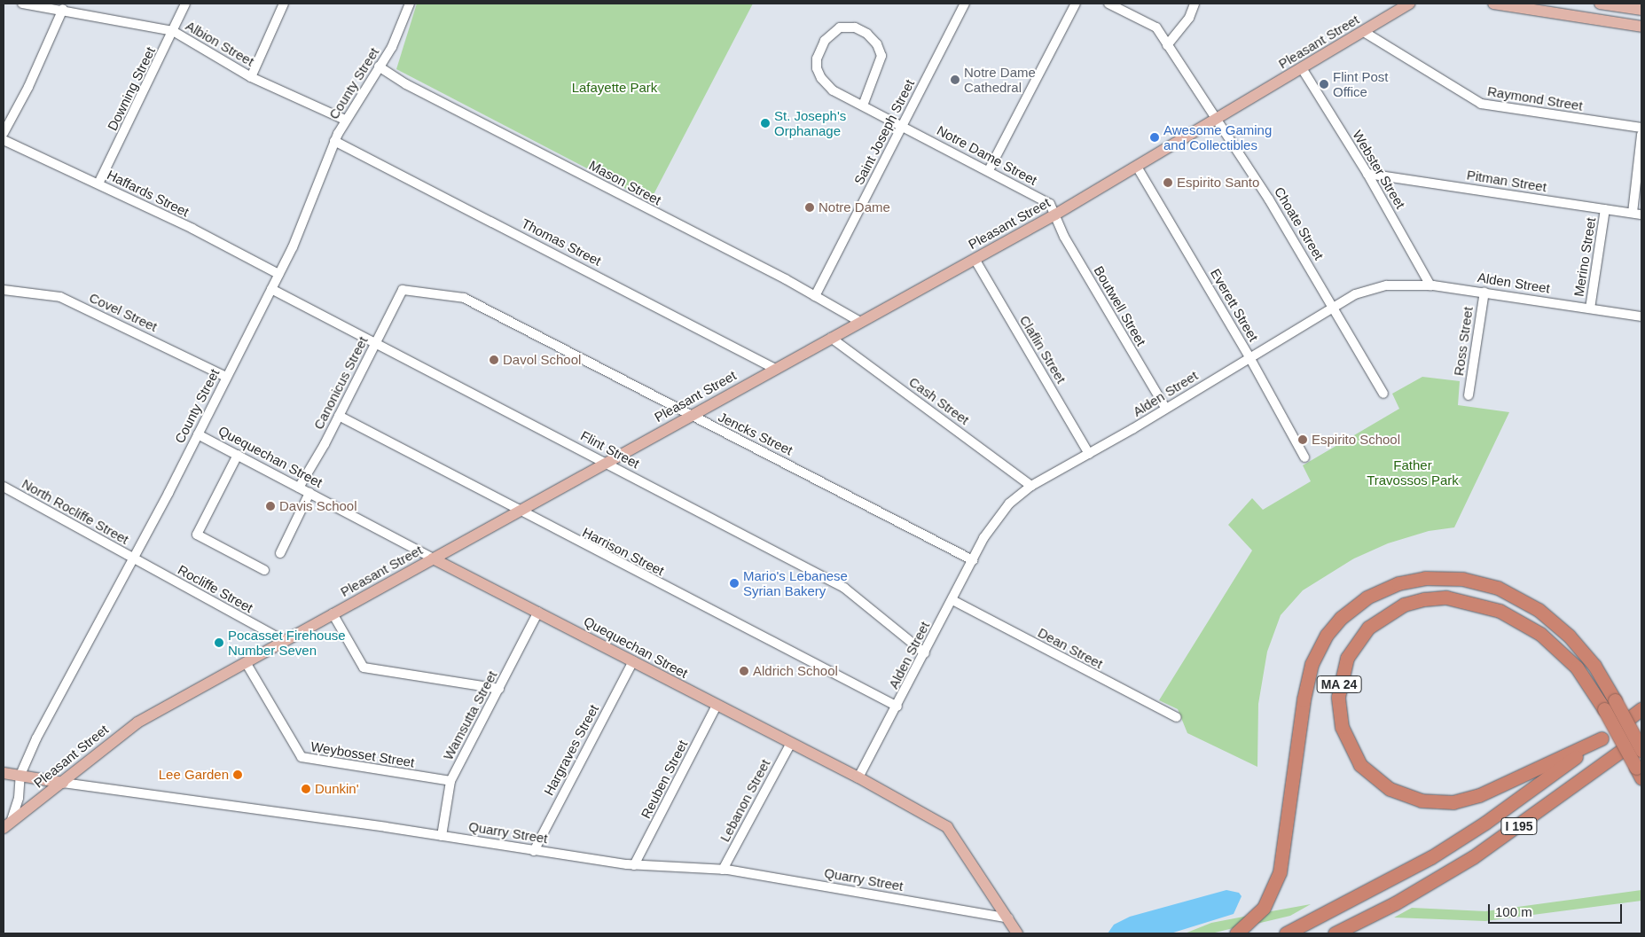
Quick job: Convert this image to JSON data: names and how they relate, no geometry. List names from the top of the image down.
{
  "streets": {
    "highway": ["MA 24", "I 195"],
    "main road": ["Pleasant Street", "Quequechan Street", "Quarry Street"],
    "street": [
      "Albion Street",
      "County Street",
      "Downing Street",
      "Raymond Street",
      "Saint Joseph Street",
      "Notre Dame Street",
      "Webster Street",
      "Pitman Street",
      "Mason Street",
      "Haffards Street",
      "Choate Street",
      "Thomas Street",
      "Merino Street",
      "Alden Street",
      "Everett Street",
      "Boutwell Street",
      "Covel Street",
      "Ross Street",
      "Claflin Street",
      "Canonicus Street",
      "Cash Street",
      "Jencks Street",
      "Flint Street",
      "North Rocliffe Street",
      "Harrison Street",
      "Rocliffe Street",
      "Dean Street",
      "Wamsutta Street",
      "Hargraves Street",
      "Weybosset Street",
      "Reuben Street",
      "Lebanon Street"
    ]
  },
  "crossings": [
    ["Pleasant Street", "County Street"],
    ["Pleasant Street", "Raymond Street"],
    ["Pleasant Street", "Notre Dame Street"],
    ["Pleasant Street", "Webster Street"],
    ["Pleasant Street", "Mason Street"],
    ["Pleasant Street", "Choate Street"],
    ["Pleasant Street", "Thomas Street"],
    ["Pleasant Street", "Everett Street"],
    ["Pleasant Street", "Boutwell Street"],
    ["Pleasant Street", "Claflin Street"],
    ["Pleasant Street", "Cash Street"],
    ["Pleasant Street", "Jencks Street"],
    ["Pleasant Street", "Flint Street"],
    ["Pleasant Street", "Quequechan Street"],
    ["Pleasant Street", "Harrison Street"],
    ["Pleasant Street", "Rocliffe Street"],
    ["Pleasant Street", "Weybosset Street"],
    ["Pleasant Street", "Quarry Street"],
    ["Albion Street", "County Street"],
    ["Albion Street", "Downing Street"],
    ["County Street", "Mason Street"],
    ["County Street", "Haffards Street"],
    ["County Street", "Thomas Street"],
    ["County Street", "Covel Street"],
    ["County Street", "Flint Street"],
    ["County Street", "Quequechan Street"],
    ["County Street", "North Rocliffe Street"],
    ["County Street", "Rocliffe Street"],
    ["County Street", "Quarry Street"],
    ["Downing Street", "Haffards Street"],
    ["Saint Joseph Street", "Notre Dame Street"],
    ["Saint Joseph Street", "Mason Street"],
    ["Notre Dame Street", "Boutwell Street"],
    ["Webster Street", "Pitman Street"],
    ["Webster Street", "Alden Street"],
    ["Pitman Street", "Merino Street"],
    ["Choate Street", "Alden Street"],
    ["Merino Street", "Alden Street"],
    ["Alden Street", "Everett Street"],
    ["Alden Street", "Boutwell Street"],
    ["Alden Street", "Ross Street"],
    ["Alden Street", "Claflin Street"],
    ["Alden Street", "Cash Street"],
    ["Alden Street", "Jencks Street"],
    ["Alden Street", "Flint Street"],
    ["Alden Street", "Quequechan Street"],
    ["Alden Street", "Harrison Street"],
    ["Alden Street", "Dean Street"],
    ["Canonicus Street", "Jencks Street"],
    ["Canonicus Street", "Flint Street"],
    ["Canonicus Street", "Quequechan Street"],
    ["Canonicus Street", "Harrison Street"],
    ["Quequechan Street", "Wamsutta Street"],
    ["Quequechan Street", "Hargraves Street"],
    ["Quequechan Street", "Reuben Street"],
    ["Quequechan Street", "Lebanon Street"],
    ["Quequechan Street", "Quarry Street"],
    ["North Rocliffe Street", "Rocliffe Street"],
    ["MA 24", "I 195"],
    ["Wamsutta Street", "Weybosset Street"],
    ["Wamsutta Street", "Quarry Street"],
    ["Hargraves Street", "Quarry Street"],
    ["Reuben Street", "Quarry Street"],
    ["Lebanon Street", "Quarry Street"]
  ],
  "parks": ["Lafayette Park", "Father Travossos Park"],
  "places": [
    "Notre Dame Cathedral",
    "Flint Post Office",
    "St. Joseph's Orphanage",
    "Awesome Gaming and Collectibles",
    "Espirito Santo",
    "Notre Dame",
    "Davol School",
    "Espirito School",
    "Davis School",
    "Mario's Lebanese Syrian Bakery",
    "Pocasset Firehouse Number Seven",
    "Aldrich School",
    "Lee Garden",
    "Dunkin'"
  ],
  "scale_bar": "100 m"
}
